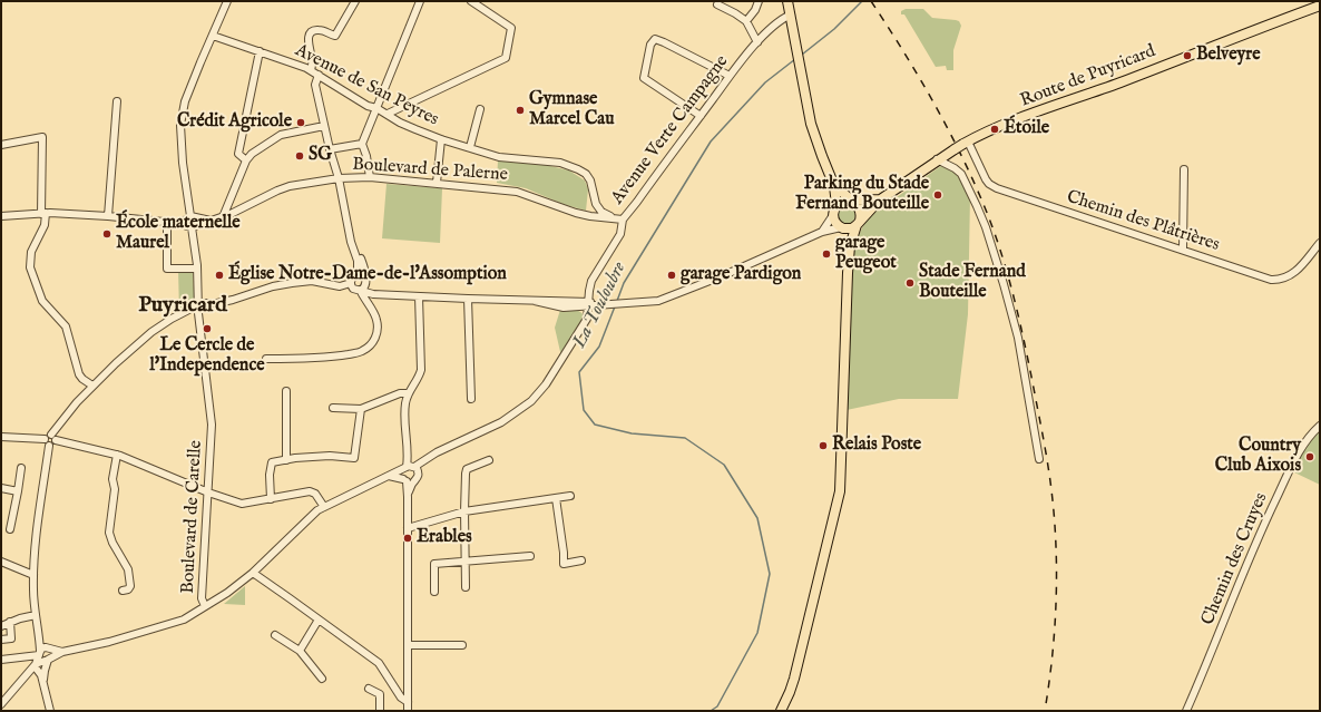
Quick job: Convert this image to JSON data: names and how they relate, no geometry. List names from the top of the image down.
{
  "streets": {
    "main road": ["Route de Puyricard"],
    "street": [
      "Avenue de San Peyres",
      "Avenue Verte Campagne",
      "Boulevard de Palerne",
      "Chemin des Plâtrières",
      "Boulevard de Carelle",
      "Chemin des Cruyes"
    ]
  },
  "crossings": [
    ["Route de Puyricard", "Chemin des Plâtrières"],
    ["Avenue de San Peyres", "Boulevard de Palerne"],
    ["Avenue de San Peyres", "Boulevard de Carelle"],
    ["Avenue Verte Campagne", "Boulevard de Palerne"],
    ["Boulevard de Palerne", "Boulevard de Carelle"]
  ],
  "districts": ["Puyricard"],
  "water": ["La Touloubre"],
  "places": [
    "Belveyre",
    "Gymnase Marcel Cau",
    "Crédit Agricole",
    "Étoile",
    "SG",
    "Parking du Stade Fernand Bouteille",
    "École maternelle Maurel",
    "garage Peugeot",
    "Église Notre-Dame-de-l'Assomption",
    "garage Pardigon",
    "Stade Fernand Bouteille",
    "Le Cercle de l'Independence",
    "Relais Poste",
    "Country Club Aixois",
    "Erables"
  ]
}
